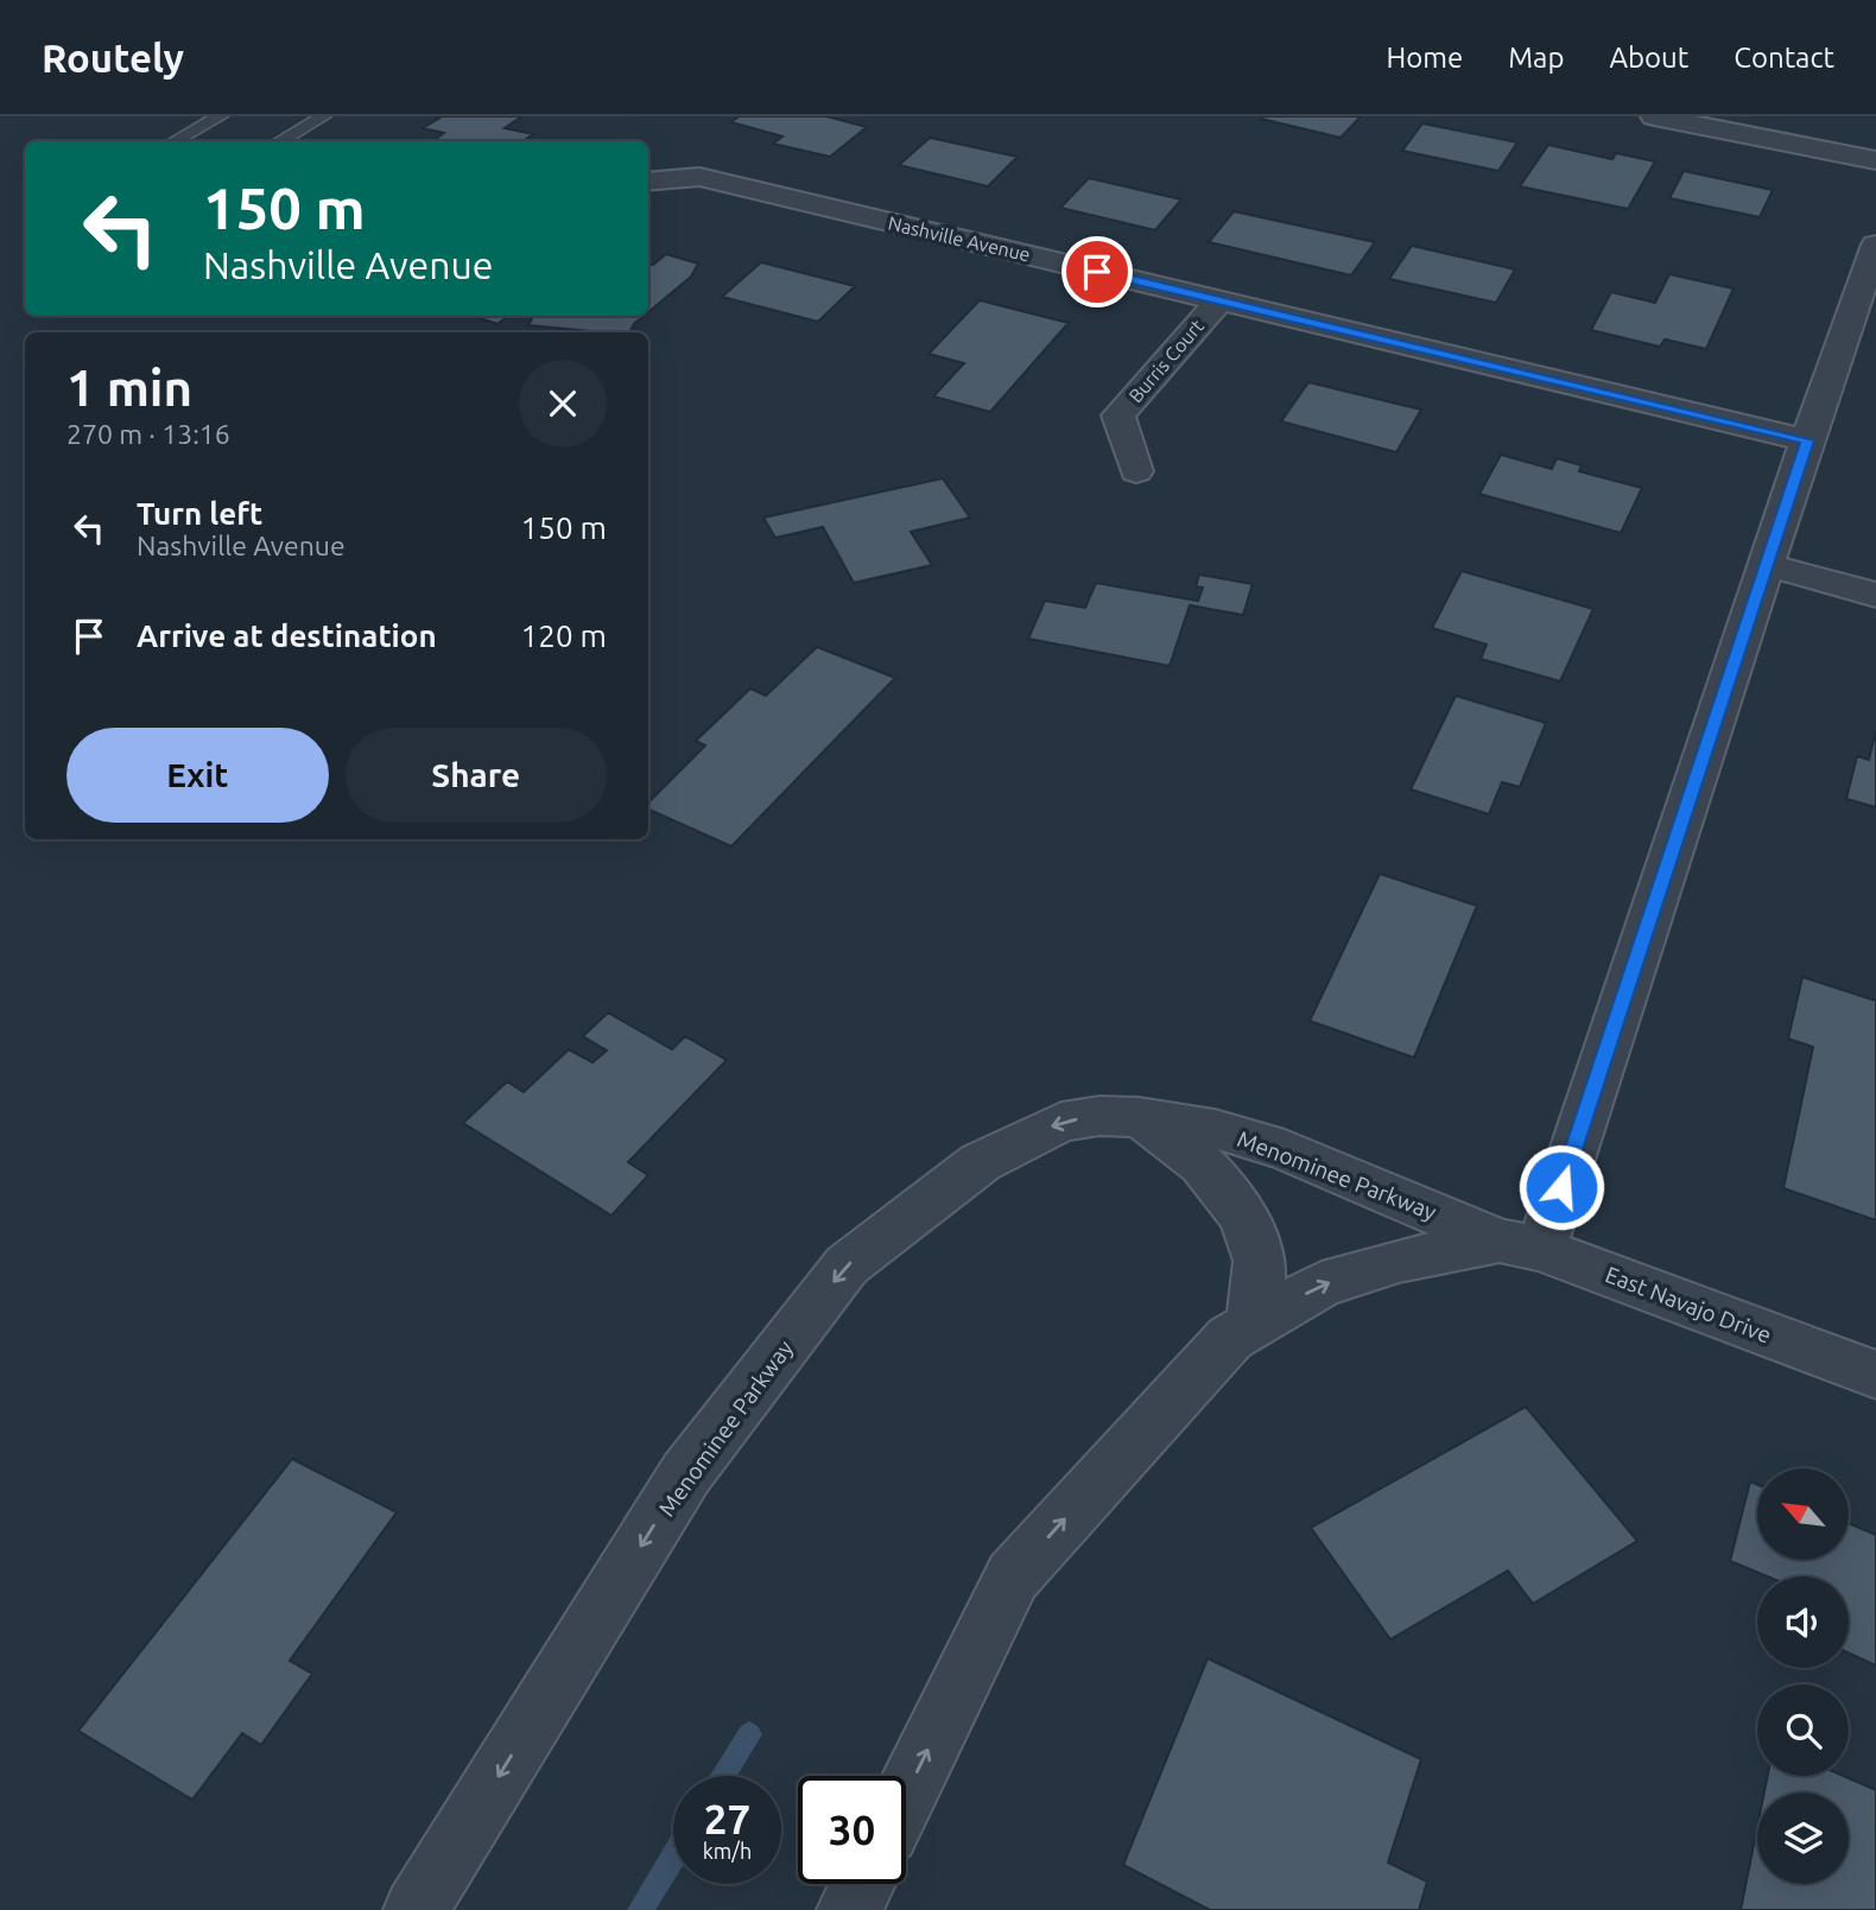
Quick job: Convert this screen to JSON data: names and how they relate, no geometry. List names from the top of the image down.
{
  "streets": {
    "street": [
      "Nashville Avenue",
      "Burris Court",
      "Menominee Parkway",
      "East Navajo Drive"
    ]
  },
  "crossings": [
    ["Nashville Avenue", "Burris Court"],
    ["Menominee Parkway", "East Navajo Drive"]
  ],
  "north": "top left",
  "page": {
    "header": "Routely",
    "nav": [
      "Home",
      "Map",
      "About",
      "Contact"
    ],
    "turn": ["150 m", "Nashville Avenue"],
    "heading": ["1 min", "270 m · 13:16"],
    "list": [
      {
        "name": "Turn left",
        "note": "Nashville Avenue",
        "value": "150 m"
      },
      {
        "name": "Arrive at destination",
        "value": "120 m"
      }
    ],
    "buttons": ["Exit", "Share"],
    "speed": "27 km/h",
    "limit": "30"
  }
}
